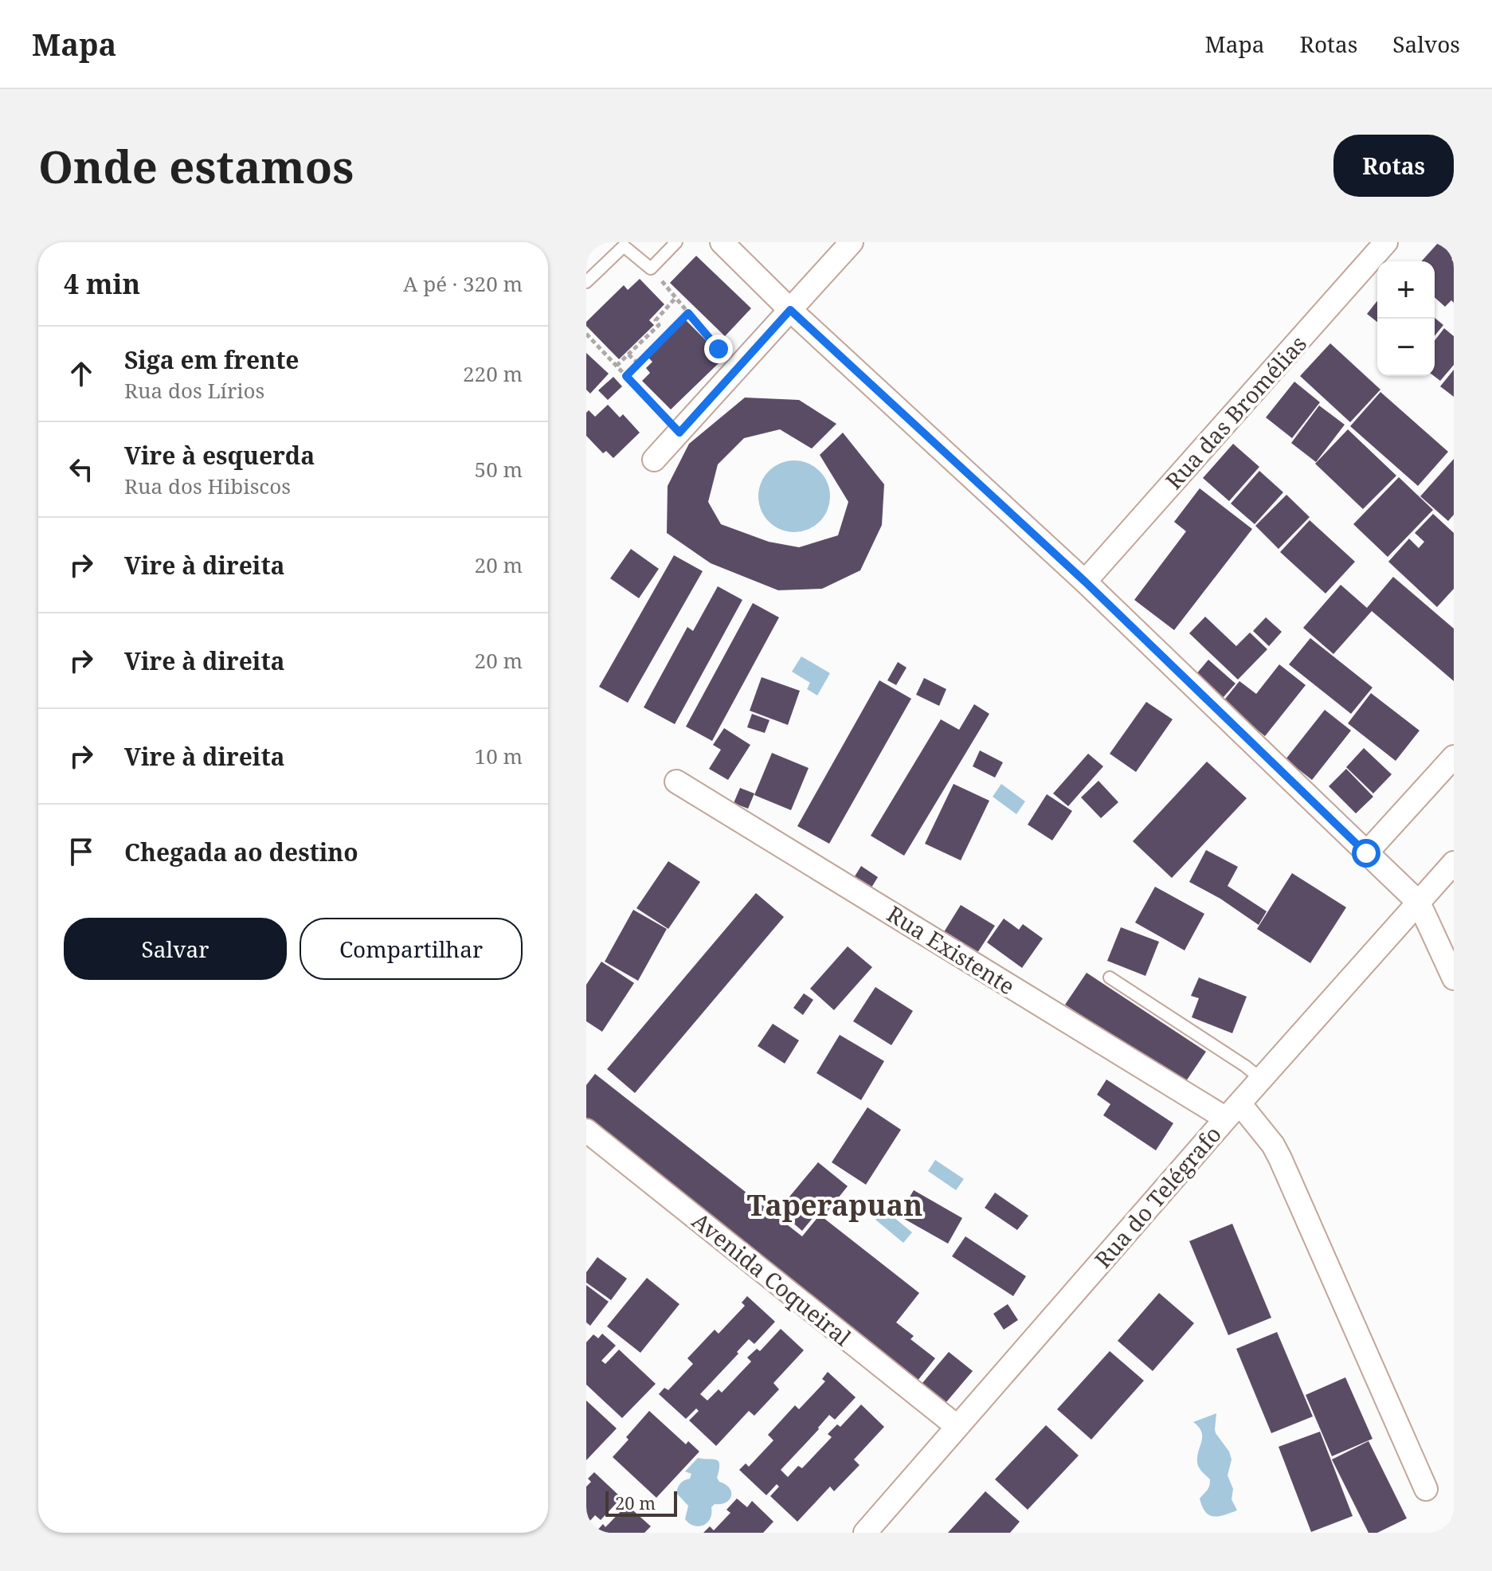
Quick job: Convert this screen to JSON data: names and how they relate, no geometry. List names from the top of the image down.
{
  "streets": {
    "street": [
      "Rua das Bromélias",
      "Rua Existente",
      "Rua do Telégrafo",
      "Avenida Coqueiral"
    ]
  },
  "crossings": [
    ["Rua Existente", "Rua do Telégrafo"],
    ["Rua do Telégrafo", "Avenida Coqueiral"]
  ],
  "districts": ["Taperapuan"],
  "scale_bar": "20 m",
  "page": {
    "header": "Mapa",
    "nav": ["Mapa", "Rotas", "Salvos"],
    "buttons": [
      "Rotas",
      ["Salvar", "Compartilhar"]
    ],
    "title": "Onde estamos",
    "heading": ["4 min", "A pé · 320 m"],
    "map_buttons": ["+", "−"],
    "list": [
      ["Siga em frente", "Rua dos Lírios", "220 m"],
      ["Vire à esquerda", "Rua dos Hibiscos", "50 m"],
      ["Vire à direita", "20 m"],
      ["Vire à direita", "20 m"],
      ["Vire à direita", "10 m"],
      "Chegada ao destino"
    ],
    "scale": "20 m"
  }
}
